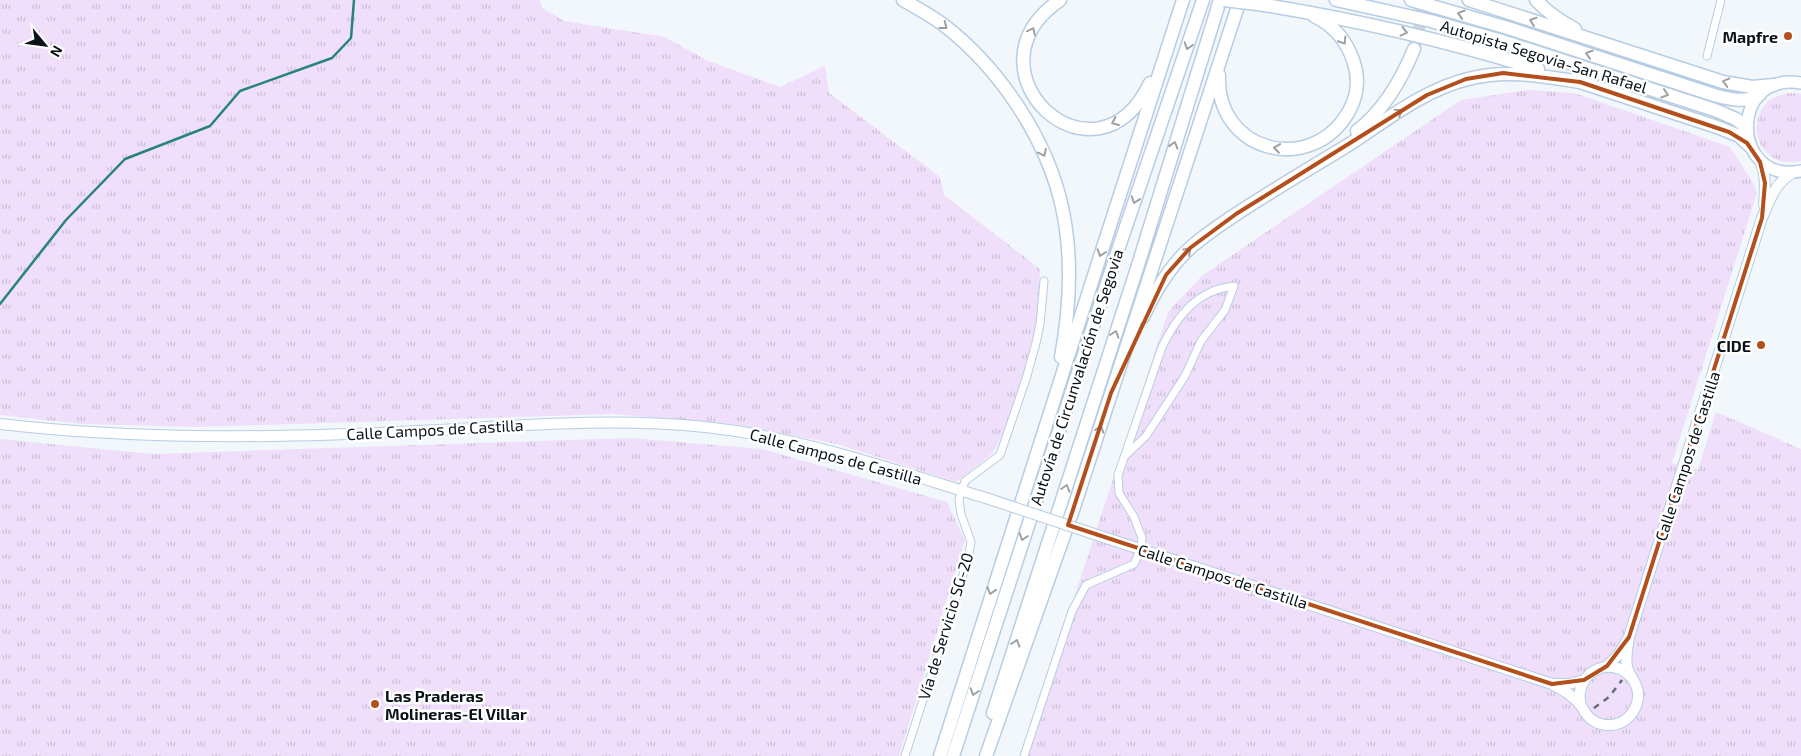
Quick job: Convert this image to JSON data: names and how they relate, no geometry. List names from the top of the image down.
{
  "streets": {
    "highway": ["Autopista Segovia-San Rafael", "Autovía de Circunvalación de Segovia"],
    "main road": ["Calle Campos de Castilla"],
    "street": ["Vía de Servicio SG-20"]
  },
  "crossings": [
    ["Calle Campos de Castilla", "Vía de Servicio SG-20"]
  ],
  "places": ["Mapfre", "CIDE", "Las Praderas Molineras-El Villar"],
  "north": "bottom right"
}
